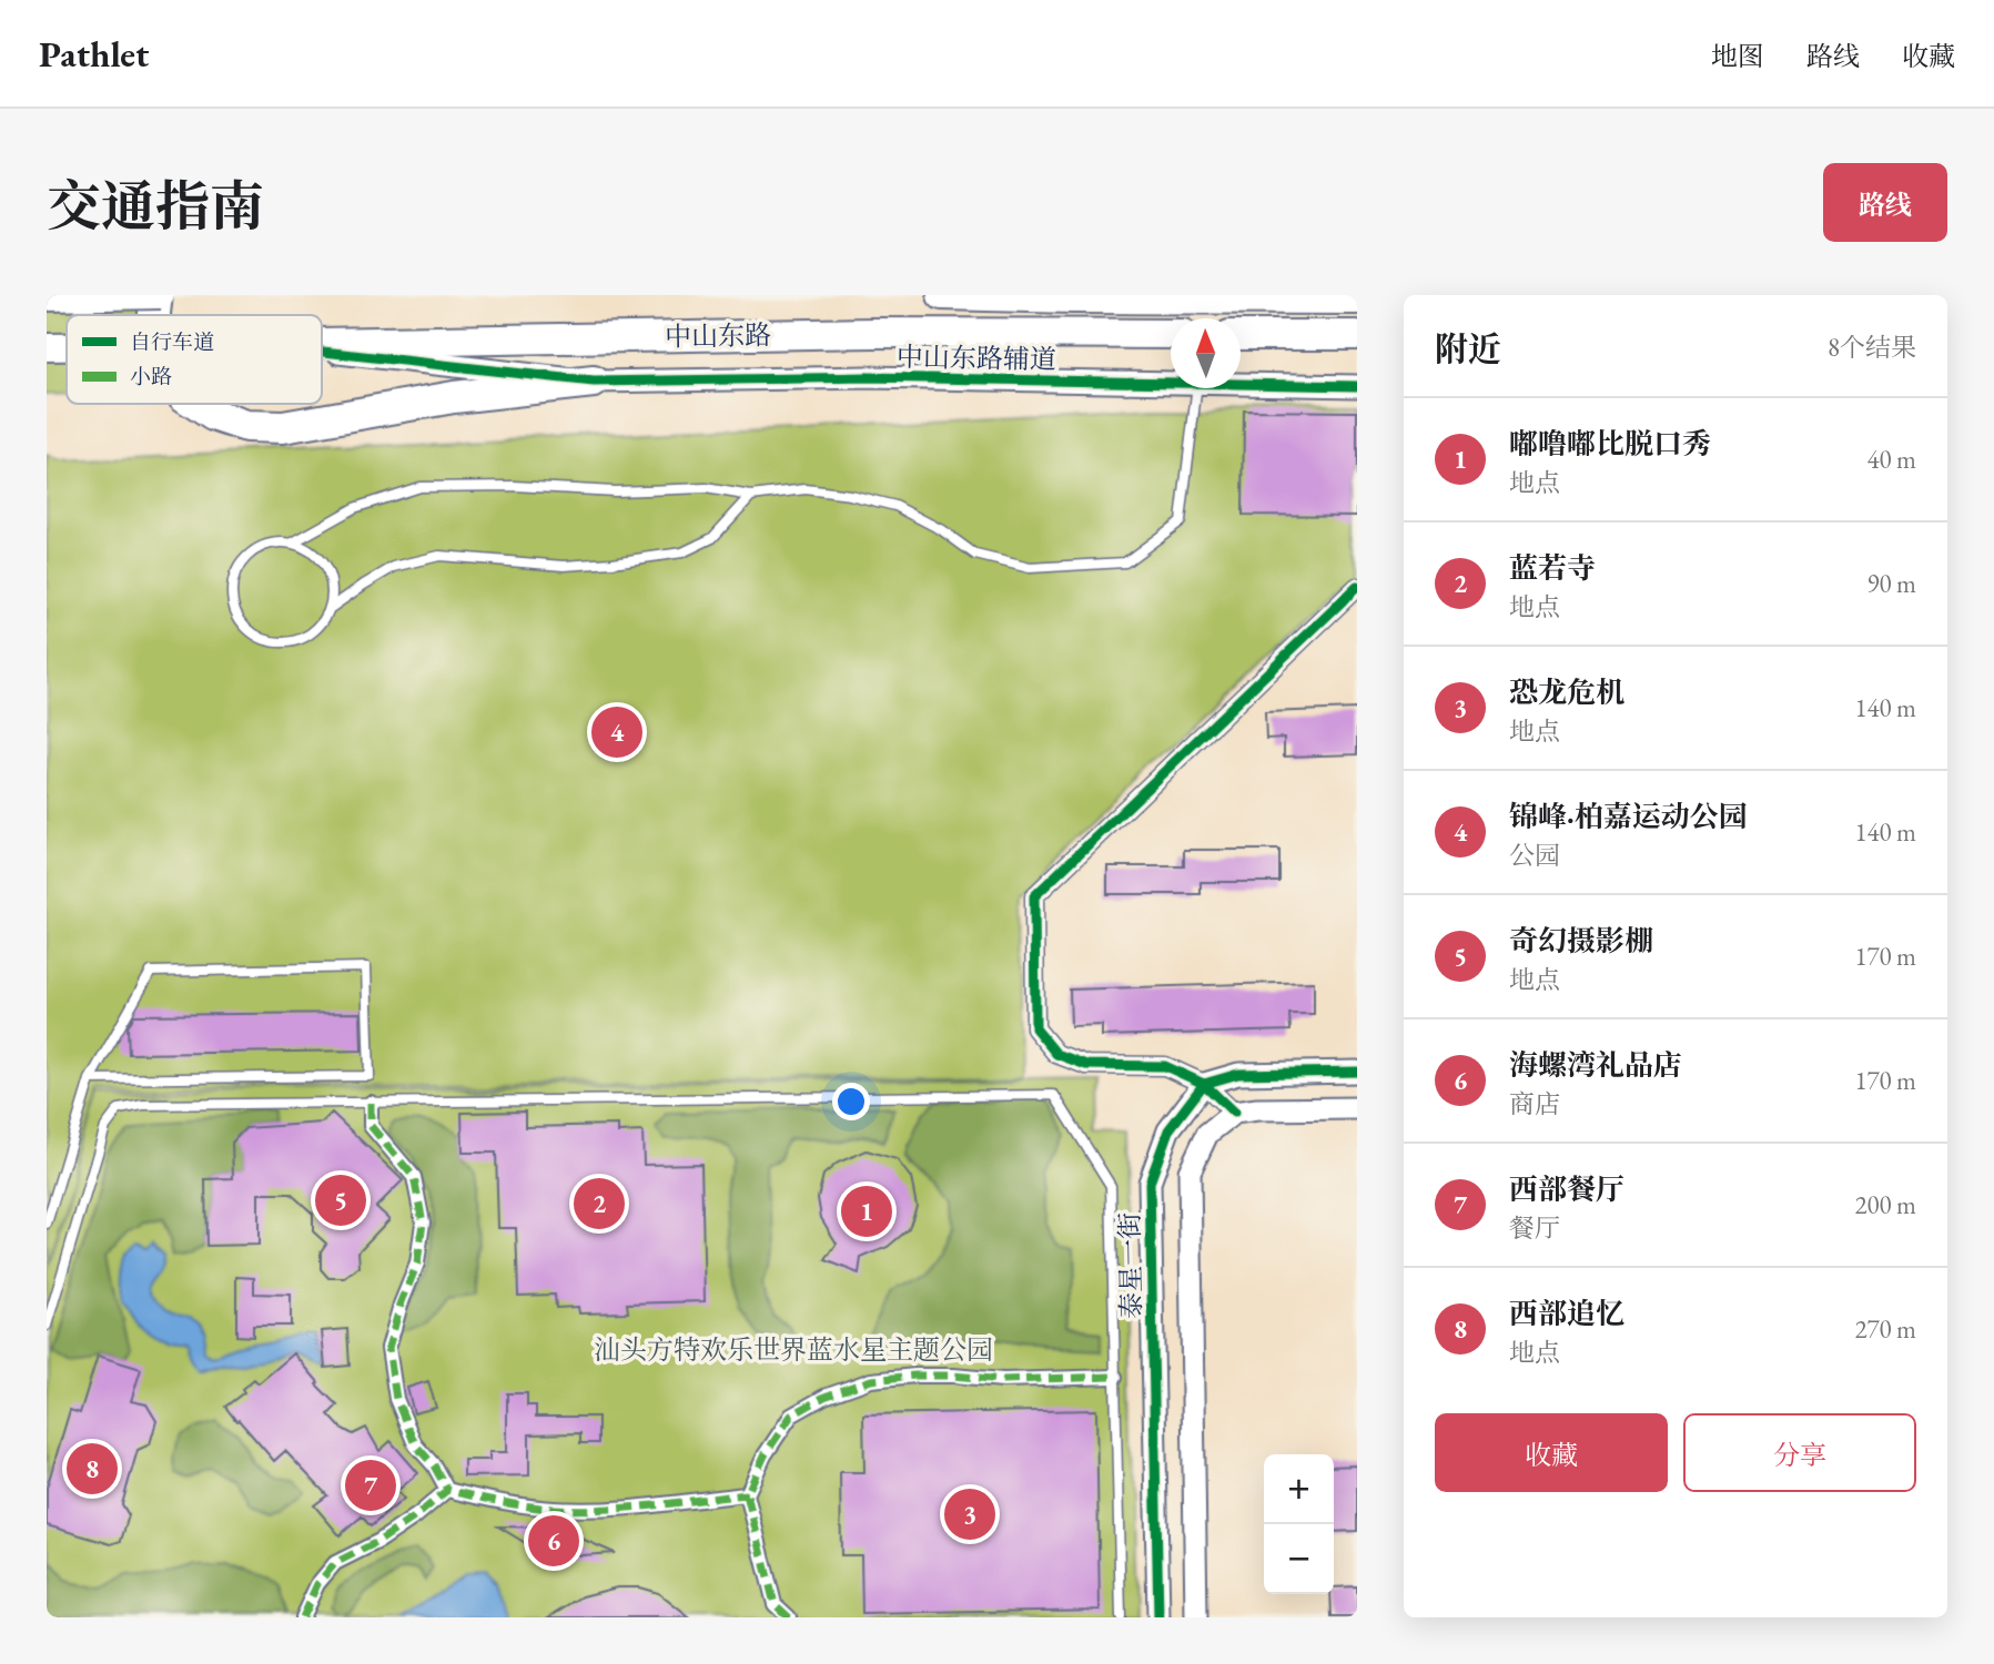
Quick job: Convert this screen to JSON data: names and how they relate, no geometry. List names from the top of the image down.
{
  "streets": {
    "highway": ["中山东路"],
    "street": ["中山东路辅道", "泰星一街"]
  },
  "parks": ["汕头方特欢乐世界蓝水星主题公园"],
  "legend": ["自行车道", "小路"],
  "north": "top",
  "page": {
    "header": "Pathlet",
    "nav": ["地图", "路线", "收藏"],
    "title": "交通指南",
    "buttons": [
      "路线",
      ["收藏", "分享"]
    ],
    "heading": ["附近", "8个结果"],
    "list": [
      {
        "mark": "1",
        "name": "嘟噜嘟比脱口秀",
        "note": "地点",
        "value": "40 m"
      },
      {
        "mark": "2",
        "name": "蓝若寺",
        "note": "地点",
        "value": "90 m"
      },
      {
        "mark": "3",
        "name": "恐龙危机",
        "note": "地点",
        "value": "140 m"
      },
      {
        "mark": "4",
        "name": "锦峰·柏嘉运动公园",
        "note": "公园",
        "value": "140 m"
      },
      {
        "mark": "5",
        "name": "奇幻摄影棚",
        "note": "地点",
        "value": "170 m"
      },
      {
        "mark": "6",
        "name": "海螺湾礼品店",
        "note": "商店",
        "value": "170 m"
      },
      {
        "mark": "7",
        "name": "西部餐厅",
        "note": "餐厅",
        "value": "200 m"
      },
      {
        "mark": "8",
        "name": "西部追忆",
        "note": "地点",
        "value": "270 m"
      }
    ],
    "pins": [
      "4",
      "5",
      "2",
      "1",
      "8",
      "7",
      "3",
      "6"
    ],
    "map_buttons": ["+", "−"]
  }
}
